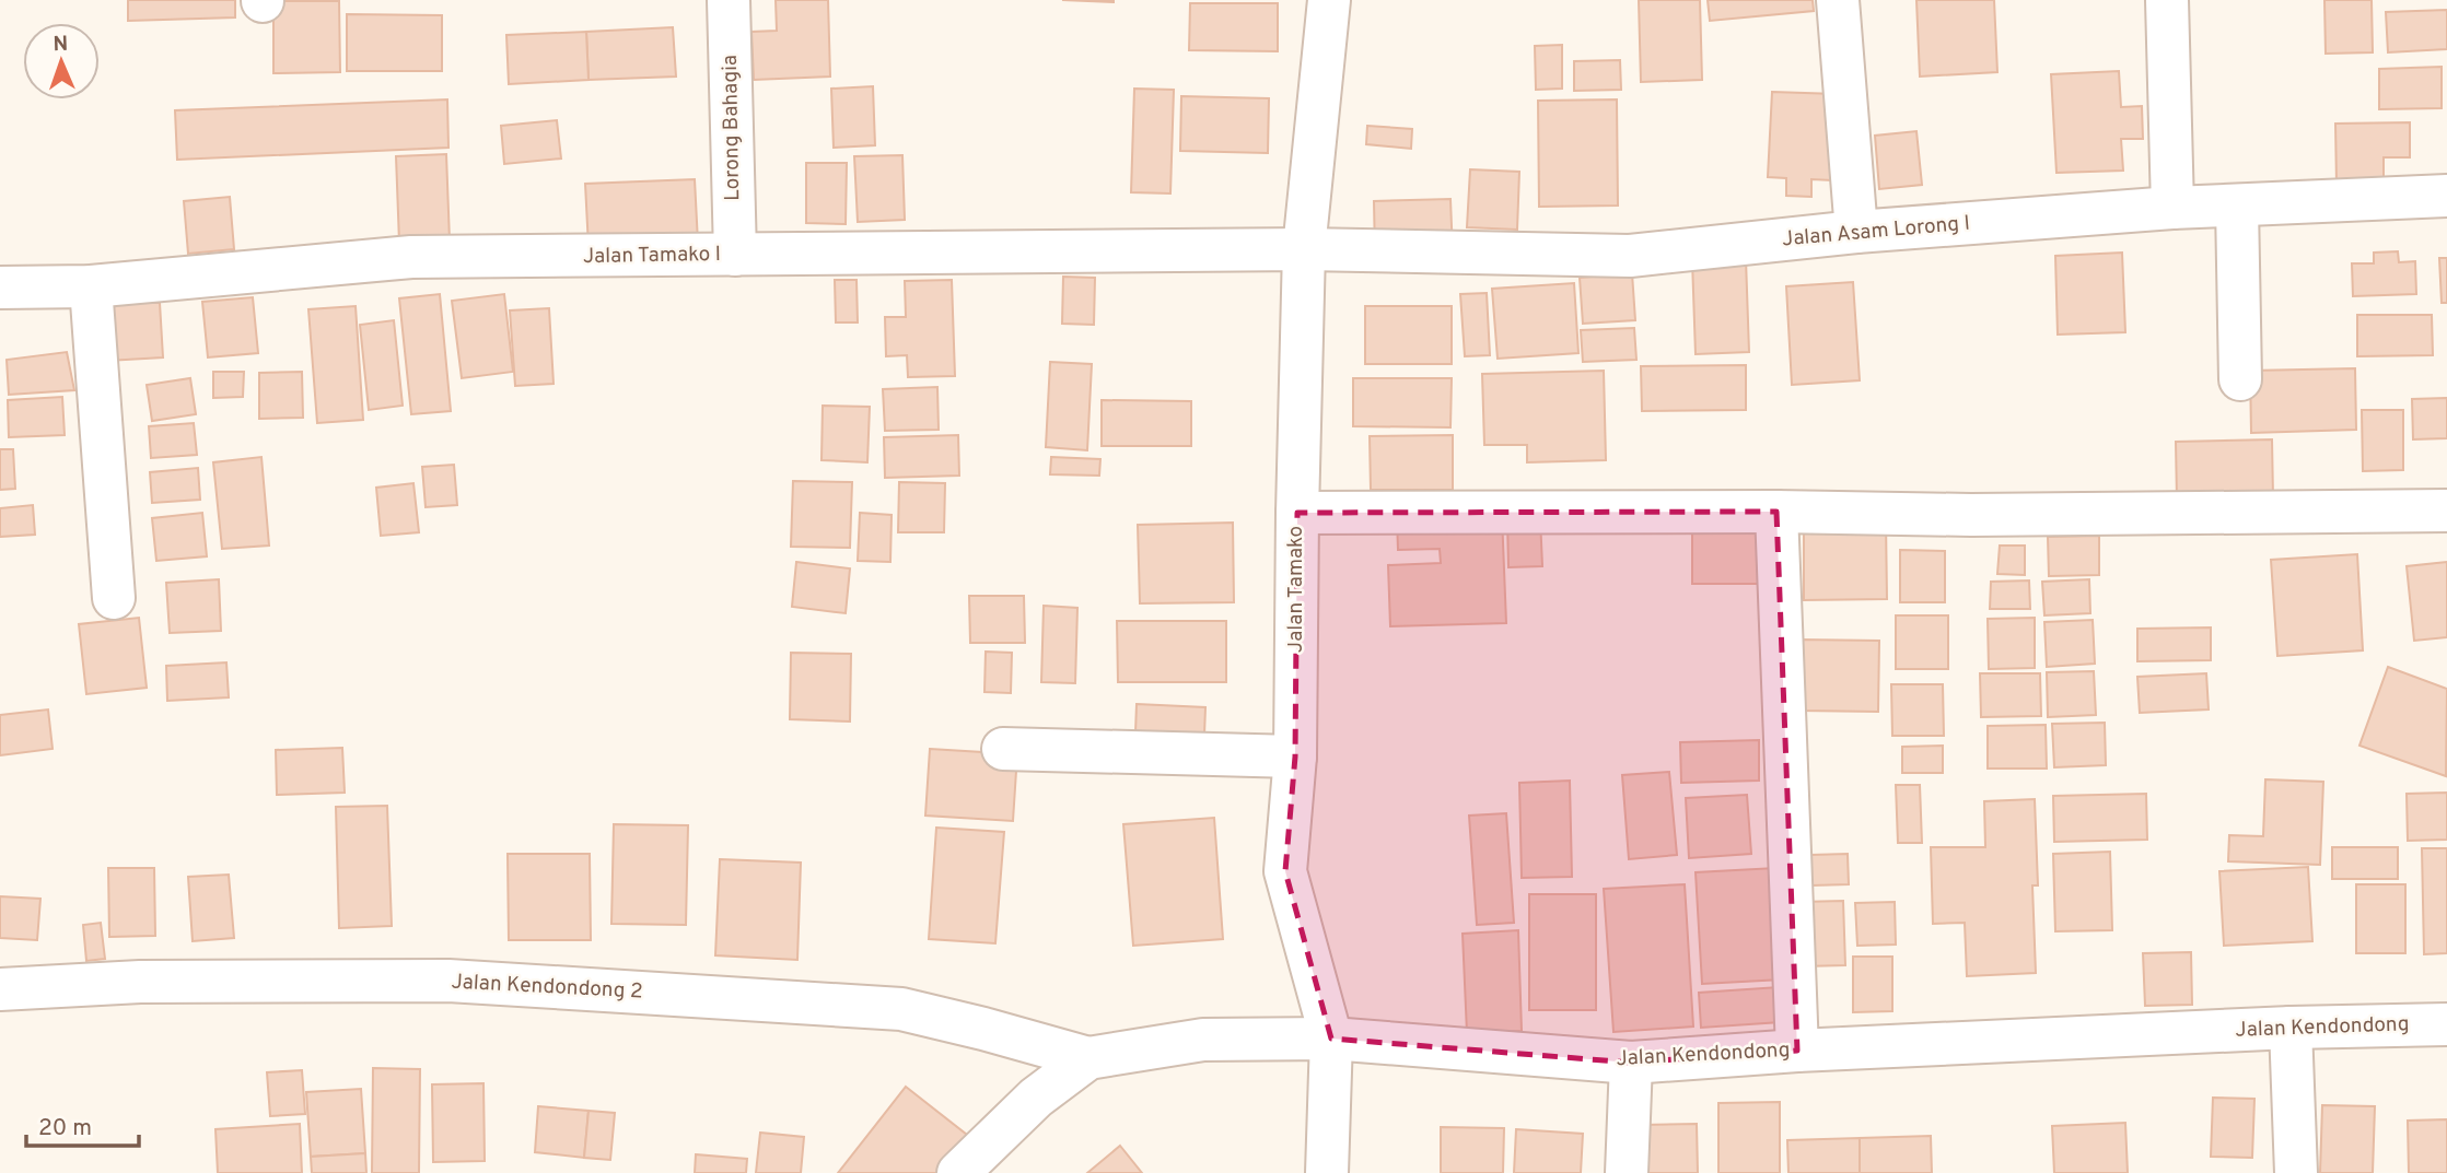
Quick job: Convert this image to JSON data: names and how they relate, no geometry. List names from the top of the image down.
{
  "streets": {
    "street": [
      "Lorong Bahagia",
      "Jalan Asam Lorong I",
      "Jalan Tamako I",
      "Jalan Tamako",
      "Jalan Kendondong 2",
      "Jalan Kendondong"
    ]
  },
  "crossings": [
    ["Lorong Bahagia", "Jalan Tamako I"],
    ["Jalan Asam Lorong I", "Jalan Tamako I"],
    ["Jalan Asam Lorong I", "Jalan Tamako"],
    ["Jalan Tamako I", "Jalan Tamako"],
    ["Jalan Tamako", "Jalan Kendondong"],
    ["Jalan Kendondong 2", "Jalan Kendondong"]
  ],
  "scale_bar": "20 m",
  "north": "top"
}
